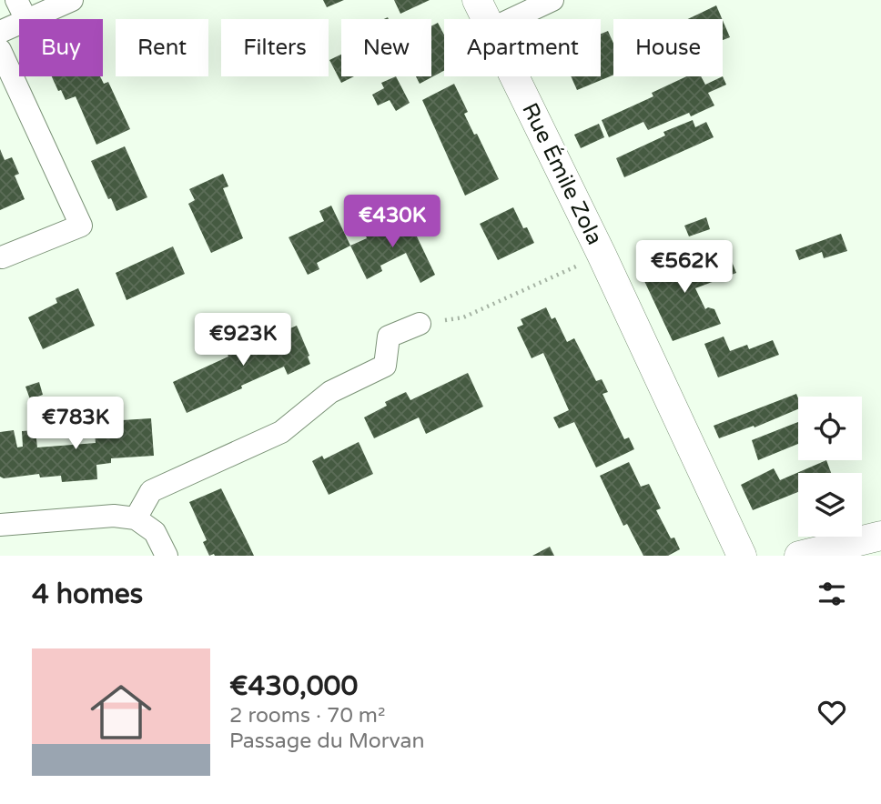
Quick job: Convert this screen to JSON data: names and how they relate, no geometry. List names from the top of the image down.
{
  "streets": {
    "street": ["Rue Émile Zola"]
  },
  "page": {
    "chip": [
      "Buy",
      "Rent",
      "Filters",
      "New",
      "Apartment",
      "House"
    ],
    "price": [
      "€430K",
      "€562K",
      "€923K",
      "€783K"
    ],
    "heading": "4 homes",
    "list": [
      {
        "name": "€430,000",
        "note": "2 rooms · 70 m² · Passage du Morvan"
      }
    ]
  }
}
